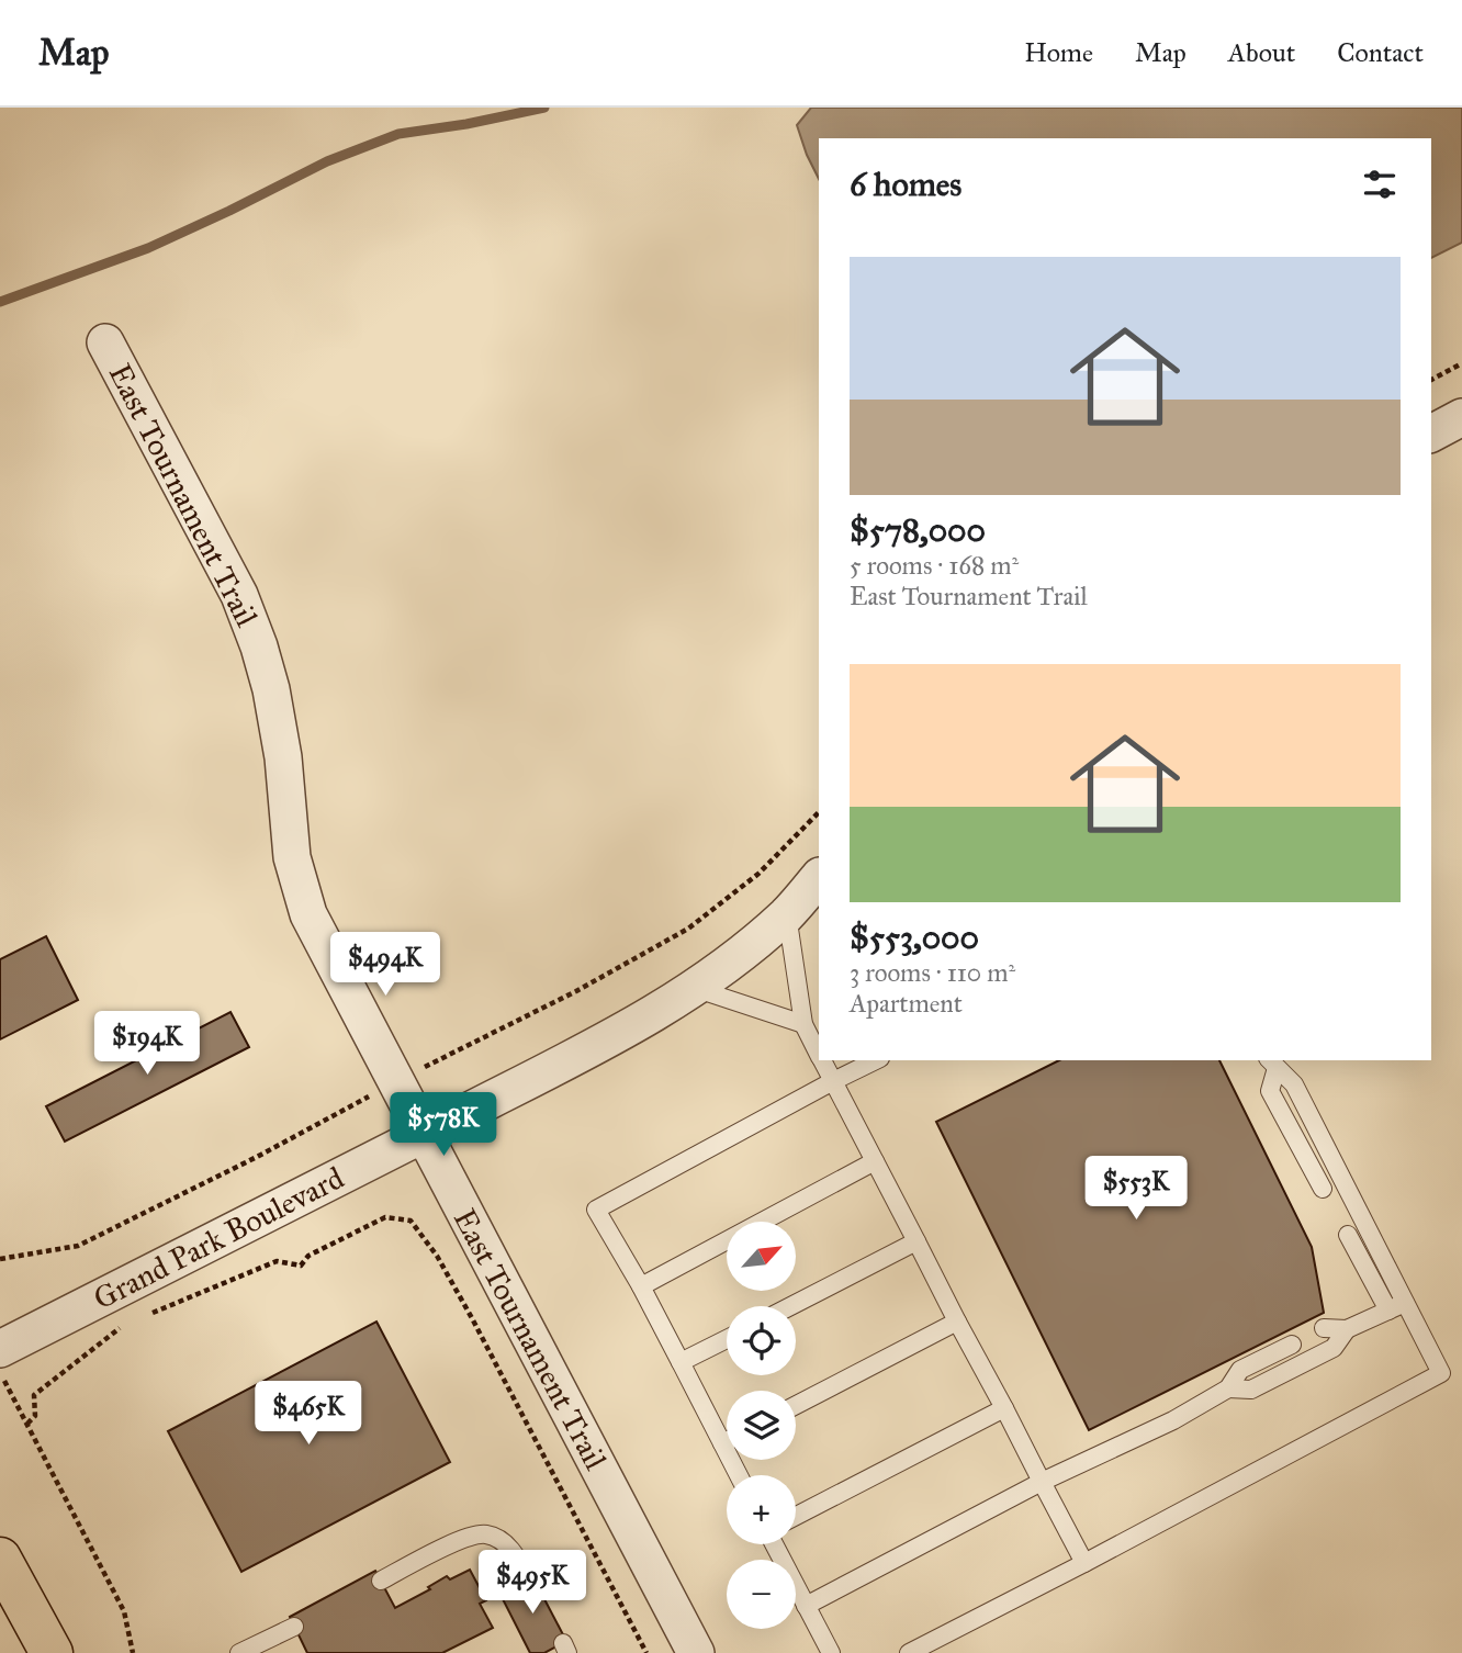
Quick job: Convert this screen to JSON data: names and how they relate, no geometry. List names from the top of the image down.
{
  "streets": {
    "street": ["East Tournament Trail", "Grand Park Boulevard"]
  },
  "crossings": [
    ["East Tournament Trail", "Grand Park Boulevard"]
  ],
  "north": "top right",
  "page": {
    "header": "Map",
    "nav": [
      "Home",
      "Map",
      "About",
      "Contact"
    ],
    "heading": "6 homes",
    "list": [
      {
        "name": "$578,000",
        "note": "5 rooms · 168 m² · East Tournament Trail"
      },
      {
        "name": "$553,000",
        "note": "3 rooms · 110 m² · Apartment"
      }
    ],
    "price": [
      "$494K",
      "$194K",
      "$578K",
      "$553K",
      "$465K",
      "$495K"
    ],
    "map_buttons": ["+", "−"]
  }
}
